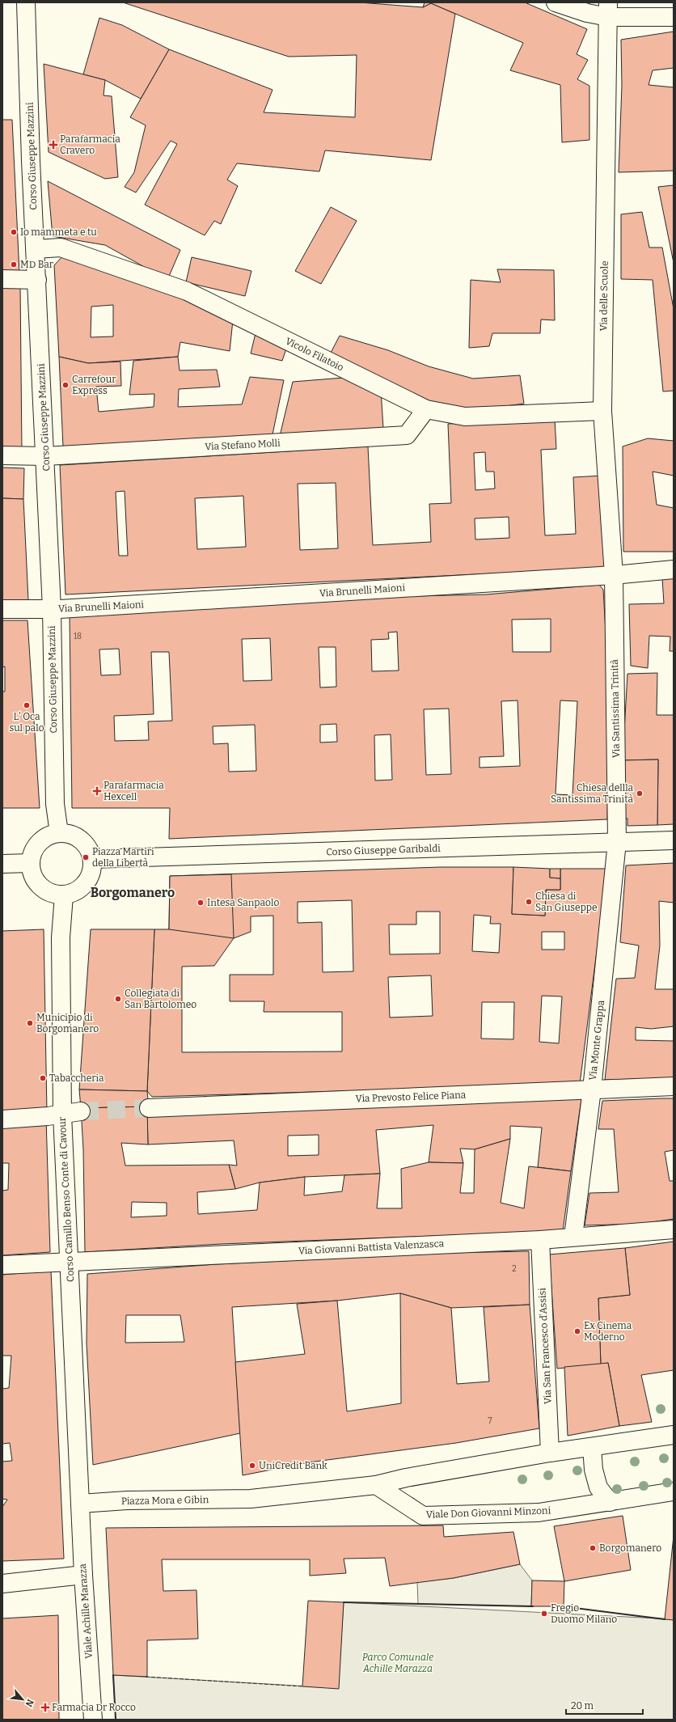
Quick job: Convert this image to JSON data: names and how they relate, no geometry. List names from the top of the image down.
{
  "streets": {
    "street": [
      "Corso Giuseppe Mazzini",
      "Via delle Scuole",
      "Vicolo Filatoio",
      "Via Stefano Molli",
      "Via Brunelli Maioni",
      "Via Santissima Trinità",
      "Corso Giuseppe Garibaldi",
      "Via Monte Grappa",
      "Via Prevosto Felice Piana",
      "Corso Camillo Benso Conte di Cavour",
      "Via Giovanni Battista Valenzasca",
      "Via San Francesco d'Assisi",
      "Piazza Mora e Gibin",
      "Viale Don Giovanni Minzoni",
      "Viale Achille Marazza"
    ]
  },
  "crossings": [
    ["Corso Giuseppe Mazzini", "Vicolo Filatoio"],
    ["Corso Giuseppe Mazzini", "Via Stefano Molli"],
    ["Corso Giuseppe Mazzini", "Via Brunelli Maioni"],
    ["Corso Giuseppe Mazzini", "Corso Giuseppe Garibaldi"],
    ["Corso Giuseppe Mazzini", "Corso Camillo Benso Conte di Cavour"],
    ["Via delle Scuole", "Vicolo Filatoio"],
    ["Via delle Scuole", "Via Brunelli Maioni"],
    ["Via delle Scuole", "Via Santissima Trinità"],
    ["Vicolo Filatoio", "Via Stefano Molli"],
    ["Via Brunelli Maioni", "Via Santissima Trinità"],
    ["Via Santissima Trinità", "Corso Giuseppe Garibaldi"],
    ["Via Santissima Trinità", "Via Monte Grappa"],
    ["Corso Giuseppe Garibaldi", "Via Monte Grappa"],
    ["Corso Giuseppe Garibaldi", "Corso Camillo Benso Conte di Cavour"],
    ["Via Monte Grappa", "Via Prevosto Felice Piana"],
    ["Via Monte Grappa", "Via Giovanni Battista Valenzasca"],
    ["Corso Camillo Benso Conte di Cavour", "Via Giovanni Battista Valenzasca"],
    ["Corso Camillo Benso Conte di Cavour", "Piazza Mora e Gibin"],
    ["Corso Camillo Benso Conte di Cavour", "Viale Achille Marazza"],
    ["Via Giovanni Battista Valenzasca", "Via San Francesco d'Assisi"],
    ["Piazza Mora e Gibin", "Viale Don Giovanni Minzoni"],
    ["Piazza Mora e Gibin", "Viale Achille Marazza"]
  ],
  "districts": ["Borgomanero"],
  "parks": ["Parco Comunale Achille Marazza"],
  "places": {
    "health": ["Parafarmacia Cravero", "Parafarmacia Hexcell", "Farmacia Dr Rocco"],
    "other": [
      "Io mammeta e tu",
      "MD Bar",
      "Carrefour Express",
      "L' Oca sul palo",
      "Chiesa dellla Santissima Trinità",
      "Piazza Martiri della Libertà",
      "Chiesa di San Giuseppe",
      "Intesa Sanpaolo",
      "Collegiata di San Bartolomeo",
      "Municipio di Borgomanero",
      "Tabaccheria",
      "Ex Cinema Moderno",
      "UniCredit Bank",
      "Borgomanero",
      "Fregio Duomo Milano"
    ]
  },
  "house_numbers": ["18", "2", "7"],
  "scale_bar": "20 m",
  "north": "bottom right"
}
